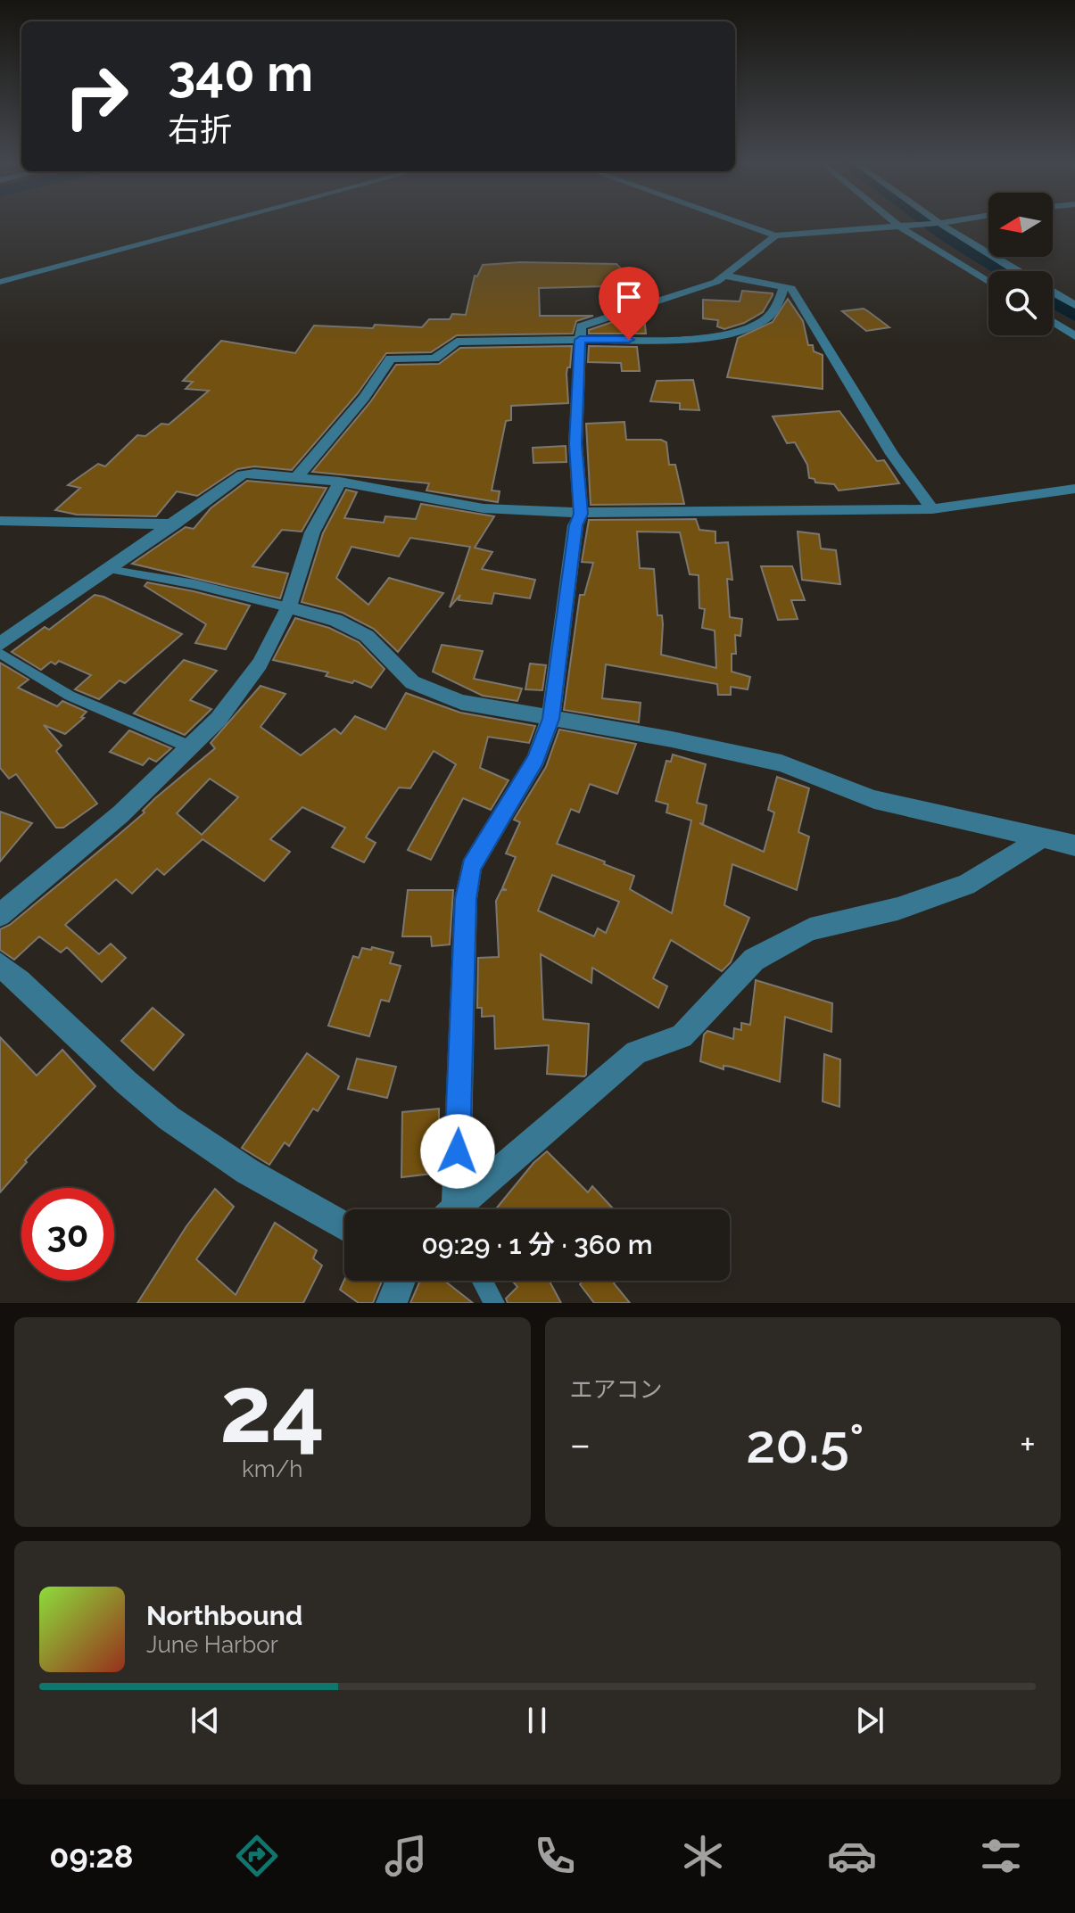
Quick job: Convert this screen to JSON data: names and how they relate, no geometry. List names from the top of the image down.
{
  "north": "left",
  "page": {
    "turn": ["340 m", "右折"],
    "limit": "30",
    "trip": "09:29 · 1 分 · 360 m",
    "tile": [
      ["24", "km/h"],
      "エアコン"
    ],
    "heat": ["−", "20.5°", "+"],
    "song": ["Northbound", "June Harbor"],
    "tabs": "09:28"
  }
}
